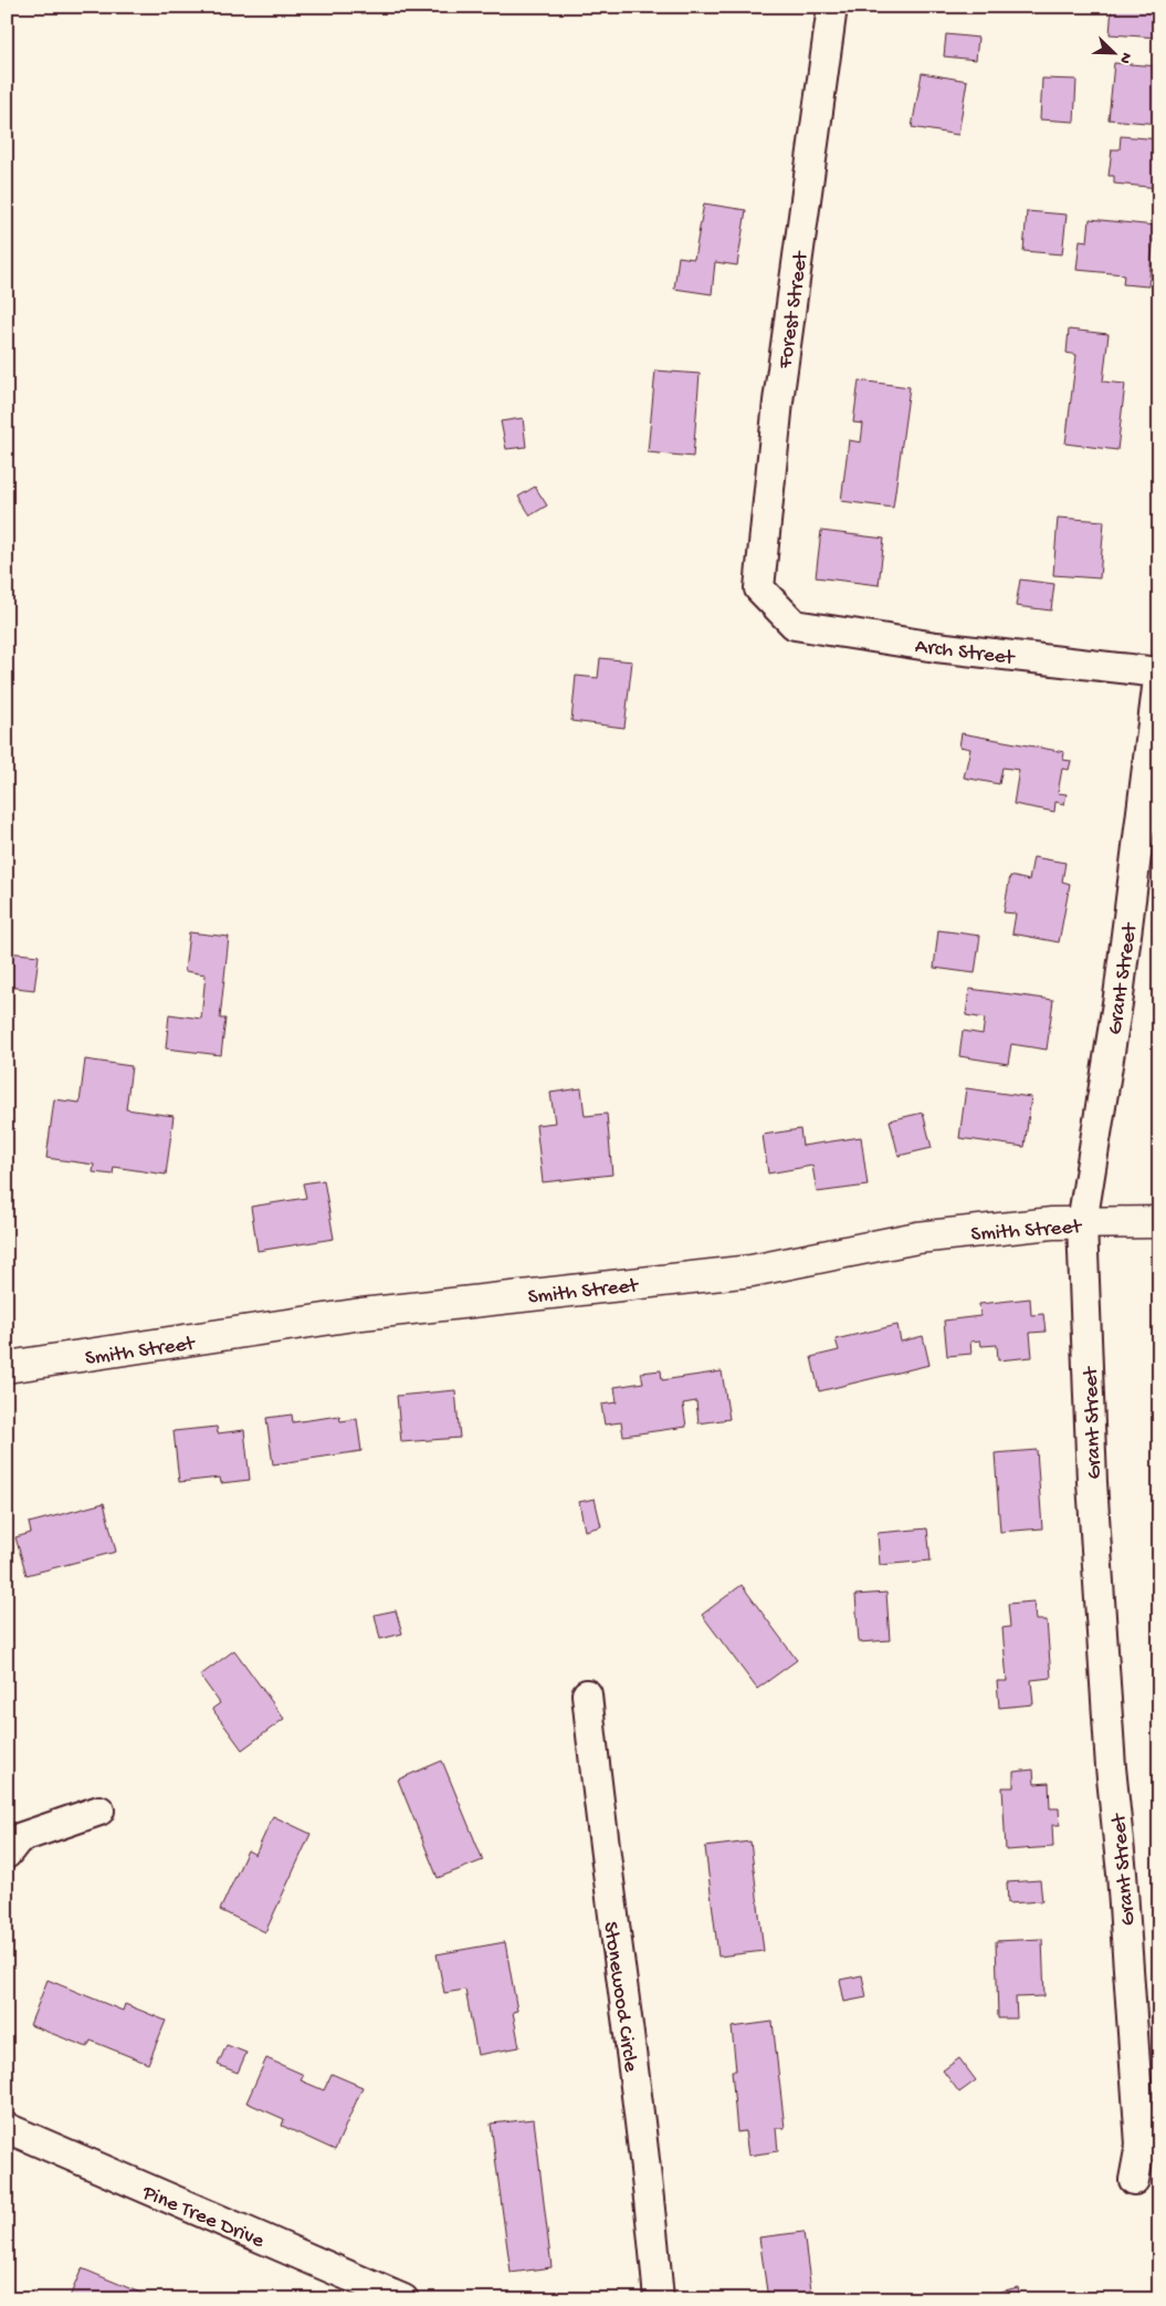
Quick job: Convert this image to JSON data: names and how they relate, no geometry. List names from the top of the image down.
{
  "streets": {
    "street": [
      "Forest Street",
      "Arch Street",
      "Grant Street",
      "Smith Street",
      "Stonewood Circle",
      "Pine Tree Drive"
    ]
  },
  "crossings": [
    ["Forest Street", "Arch Street"],
    ["Arch Street", "Grant Street"],
    ["Grant Street", "Smith Street"]
  ],
  "north": "bottom right"
}
